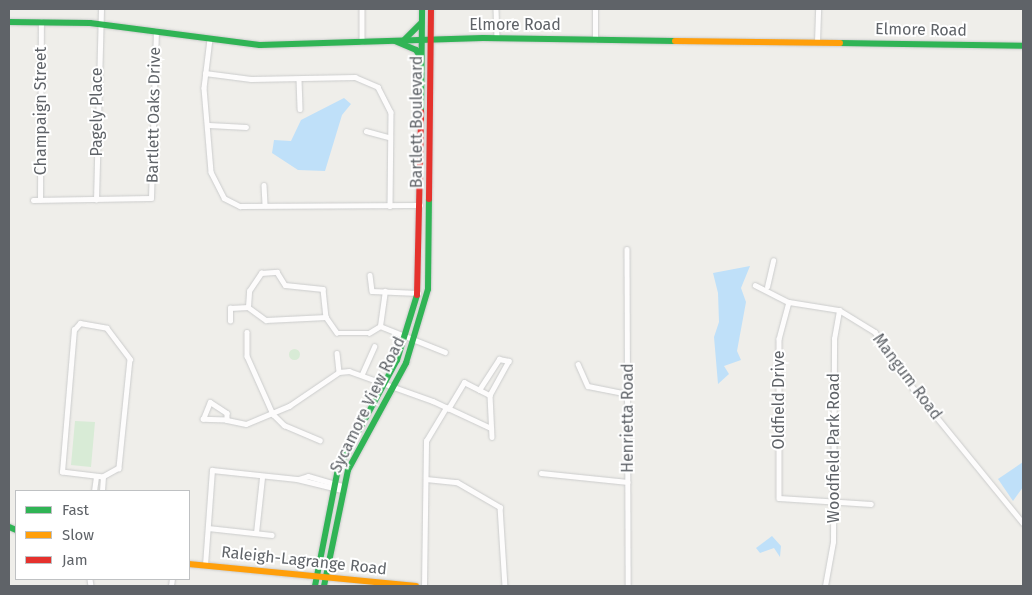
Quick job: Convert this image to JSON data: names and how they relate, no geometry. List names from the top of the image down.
{
  "streets": {
    "main road": [
      "Elmore Road",
      "Bartlett Boulevard",
      "Sycamore View Road",
      "Raleigh-Lagrange Road"
    ],
    "street": [
      "Champaign Street",
      "Pagely Place",
      "Bartlett Oaks Drive",
      "Mangum Road",
      "Oldfield Drive",
      "Henrietta Road",
      "Woodfield Park Road"
    ]
  },
  "crossings": [
    ["Elmore Road", "Champaign Street"],
    ["Elmore Road", "Pagely Place"],
    ["Elmore Road", "Bartlett Oaks Drive"],
    ["Elmore Road", "Bartlett Boulevard"],
    ["Pagely Place", "Bartlett Oaks Drive"],
    ["Bartlett Boulevard", "Sycamore View Road"],
    ["Mangum Road", "Oldfield Drive"],
    ["Mangum Road", "Woodfield Park Road"],
    ["Oldfield Drive", "Woodfield Park Road"],
    ["Sycamore View Road", "Raleigh-Lagrange Road"]
  ],
  "legend": ["Fast", "Slow", "Jam"]
}
